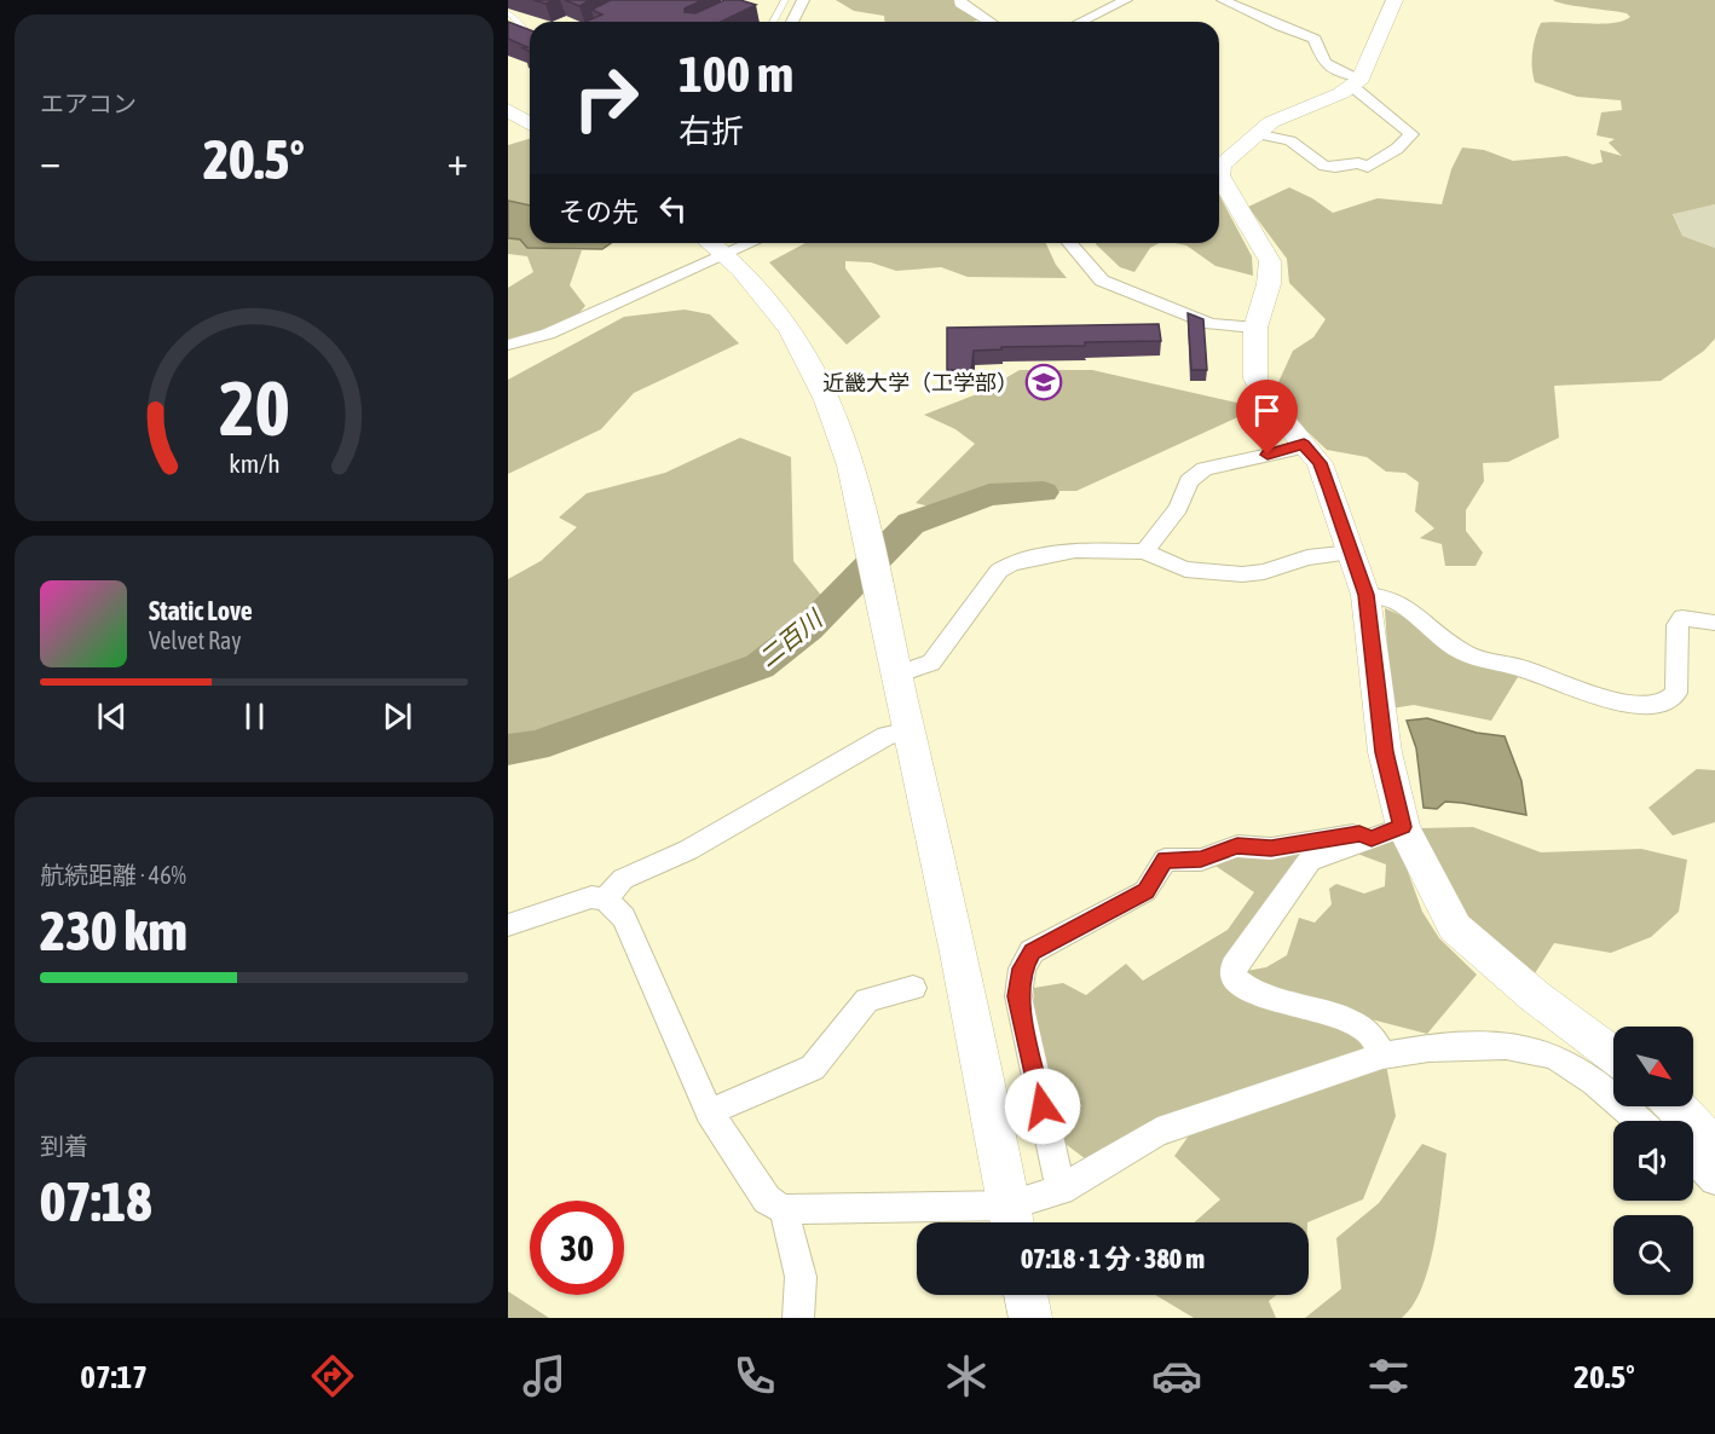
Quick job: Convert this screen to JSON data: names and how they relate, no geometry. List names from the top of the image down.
{
  "water": ["二百川"],
  "places": {
    "school or university": ["近畿大学（工学部）"]
  },
  "north": "bottom right",
  "page": {
    "tile": [
      "エアコン",
      ["航続距離 · 46%", "230 km"],
      ["到着", "07:18"]
    ],
    "turn": ["100 m", "右折"],
    "heat": ["−", "20.5°", "+"],
    "then": "その先",
    "song": ["Static Love", "Velvet Ray"],
    "limit": "30",
    "trip": "07:18 · 1 分 · 380 m",
    "tabs": ["07:17", "20.5°"],
    "gauge": ["20", "km/h"]
  }
}
